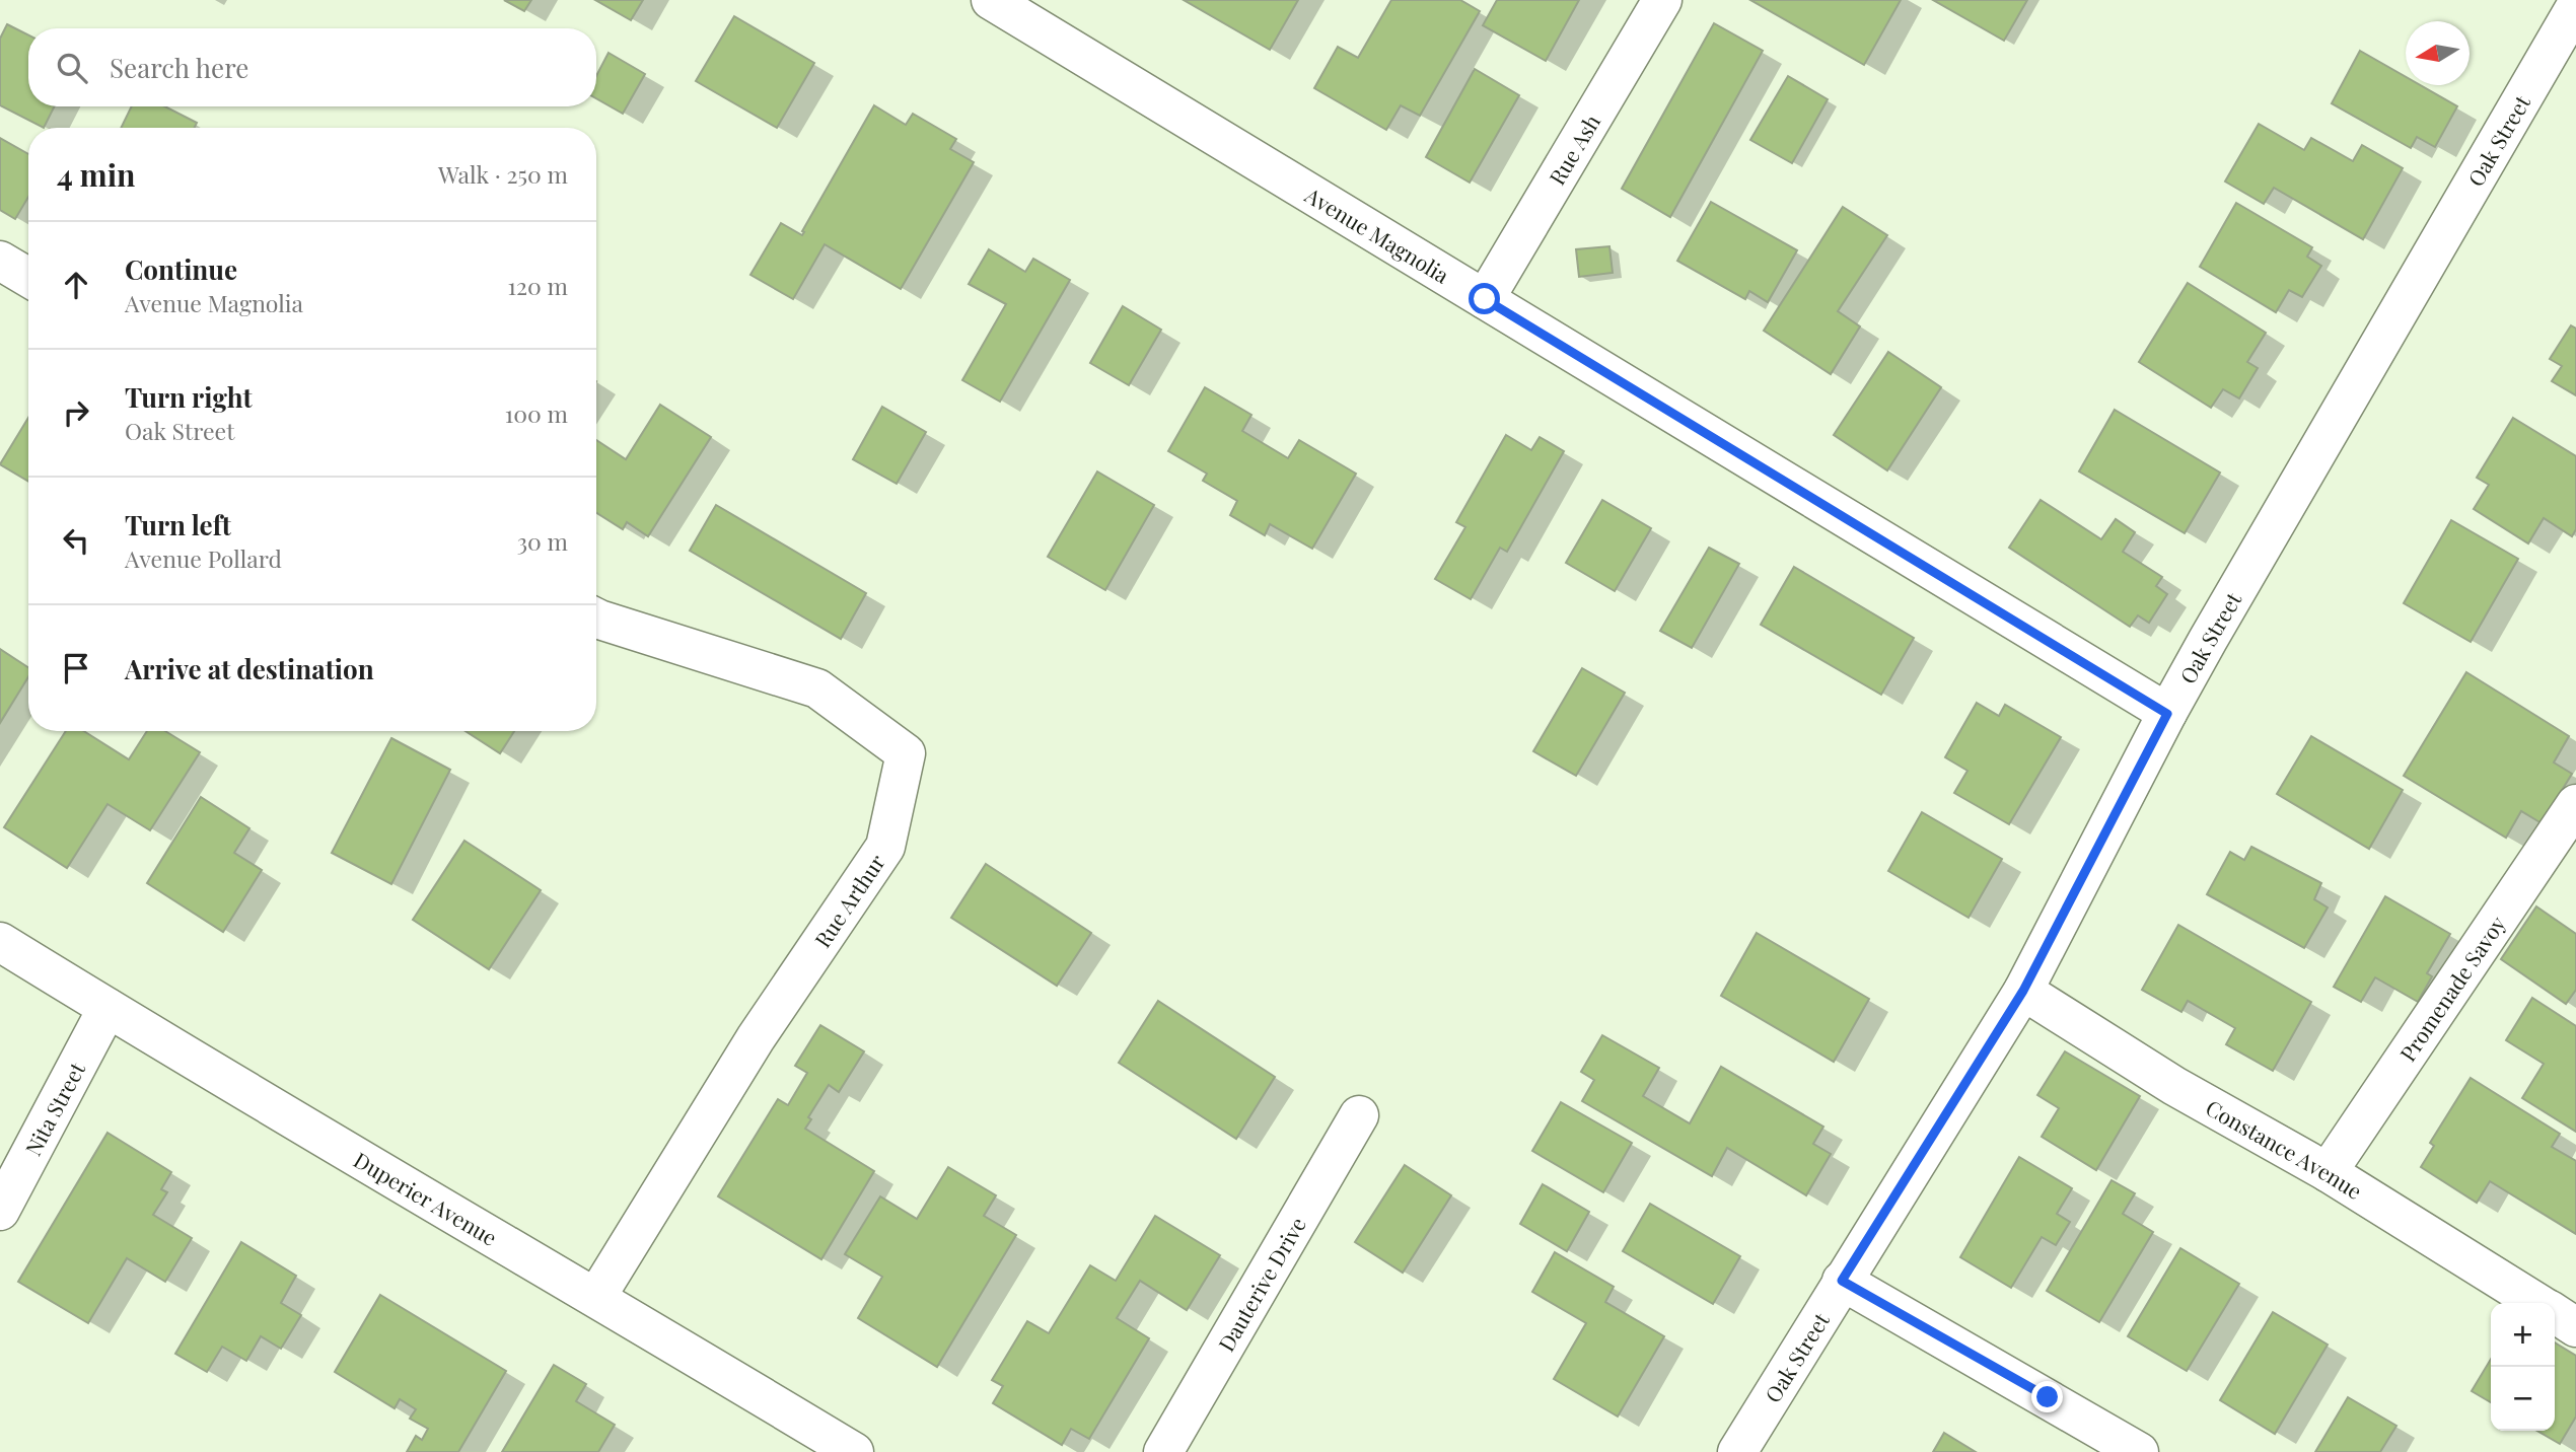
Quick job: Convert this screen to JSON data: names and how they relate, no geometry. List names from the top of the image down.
{
  "streets": {
    "street": [
      "Oak Street",
      "Rue Ash",
      "Avenue Magnolia",
      "Rue Arthur",
      "Promenade Savoy",
      "Nita Street",
      "Constance Avenue",
      "Duperier Avenue",
      "Dauterive Drive"
    ]
  },
  "crossings": [
    ["Oak Street", "Avenue Magnolia"],
    ["Oak Street", "Constance Avenue"],
    ["Rue Ash", "Avenue Magnolia"],
    ["Rue Arthur", "Duperier Avenue"],
    ["Promenade Savoy", "Constance Avenue"],
    ["Nita Street", "Duperier Avenue"]
  ],
  "north": "left",
  "page": {
    "search": "Search here",
    "heading": ["4 min", "Walk · 250 m"],
    "list": [
      ["Continue", "Avenue Magnolia", "120 m"],
      ["Turn right", "Oak Street", "100 m"],
      ["Turn left", "Avenue Pollard", "30 m"],
      "Arrive at destination"
    ],
    "map_buttons": ["+", "−"]
  }
}
